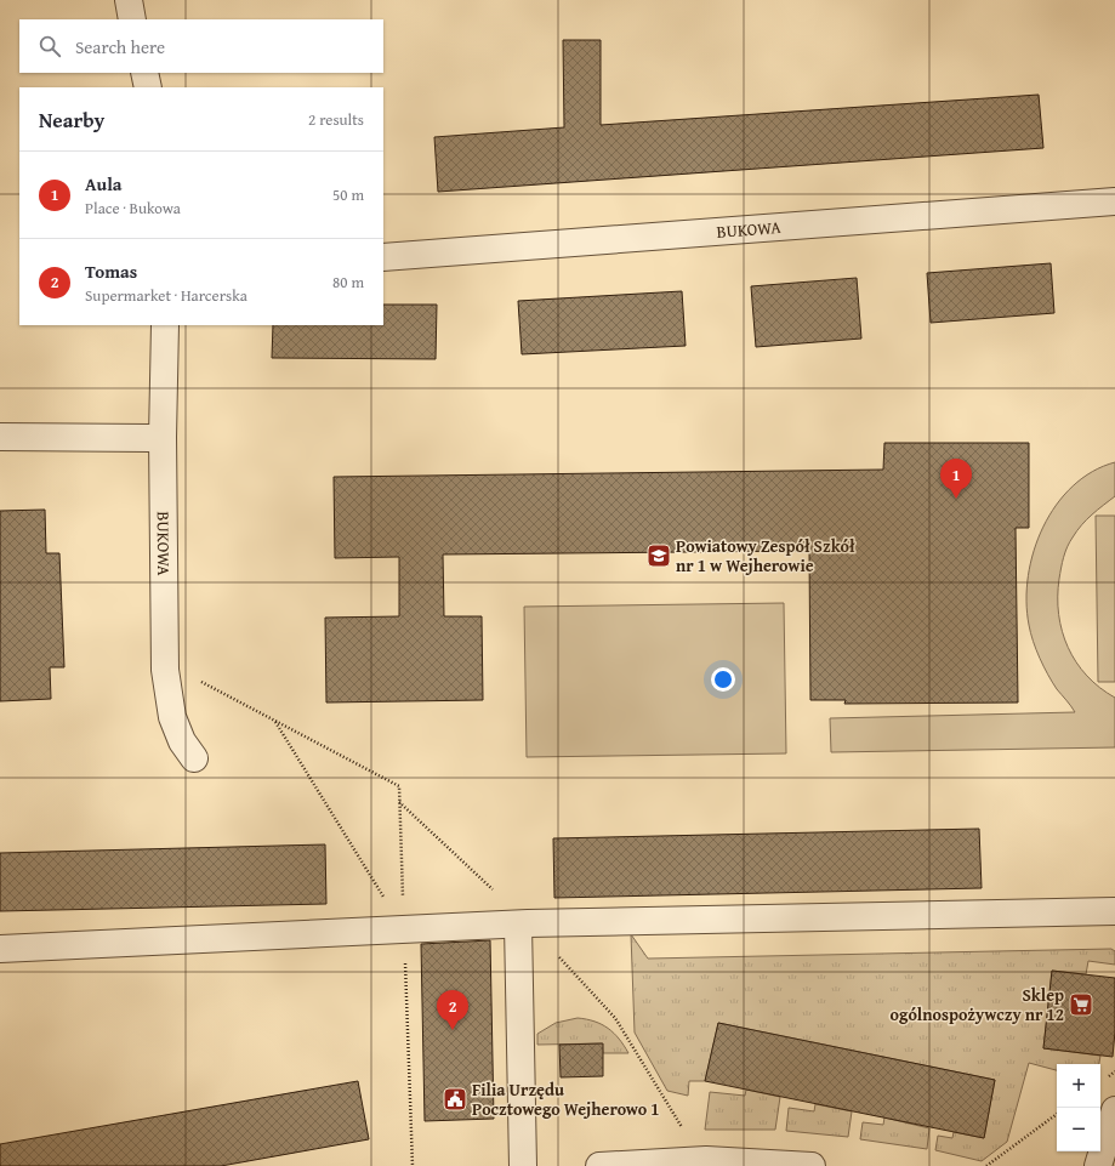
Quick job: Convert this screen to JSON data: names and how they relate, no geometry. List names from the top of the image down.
{
  "streets": {
    "street": ["BUKOWA"]
  },
  "places": {
    "school or university": ["Powiatowy Zespół Szkół nr 1 w Wejherowie"],
    "supermarket": ["Sklep ogólnospożywczy nr 12"],
    "public building": ["Filia Urzędu Pocztowego Wejherowo 1"]
  },
  "page": {
    "search": "Search here",
    "heading": ["Nearby", "2 results"],
    "list": [
      {
        "mark": "1",
        "name": "Aula",
        "note": "Place · Bukowa",
        "value": "50 m"
      },
      {
        "mark": "2",
        "name": "Tomas",
        "note": "Supermarket · Harcerska",
        "value": "80 m"
      }
    ],
    "pins": ["1", "2"],
    "map_buttons": ["+", "−"]
  }
}
